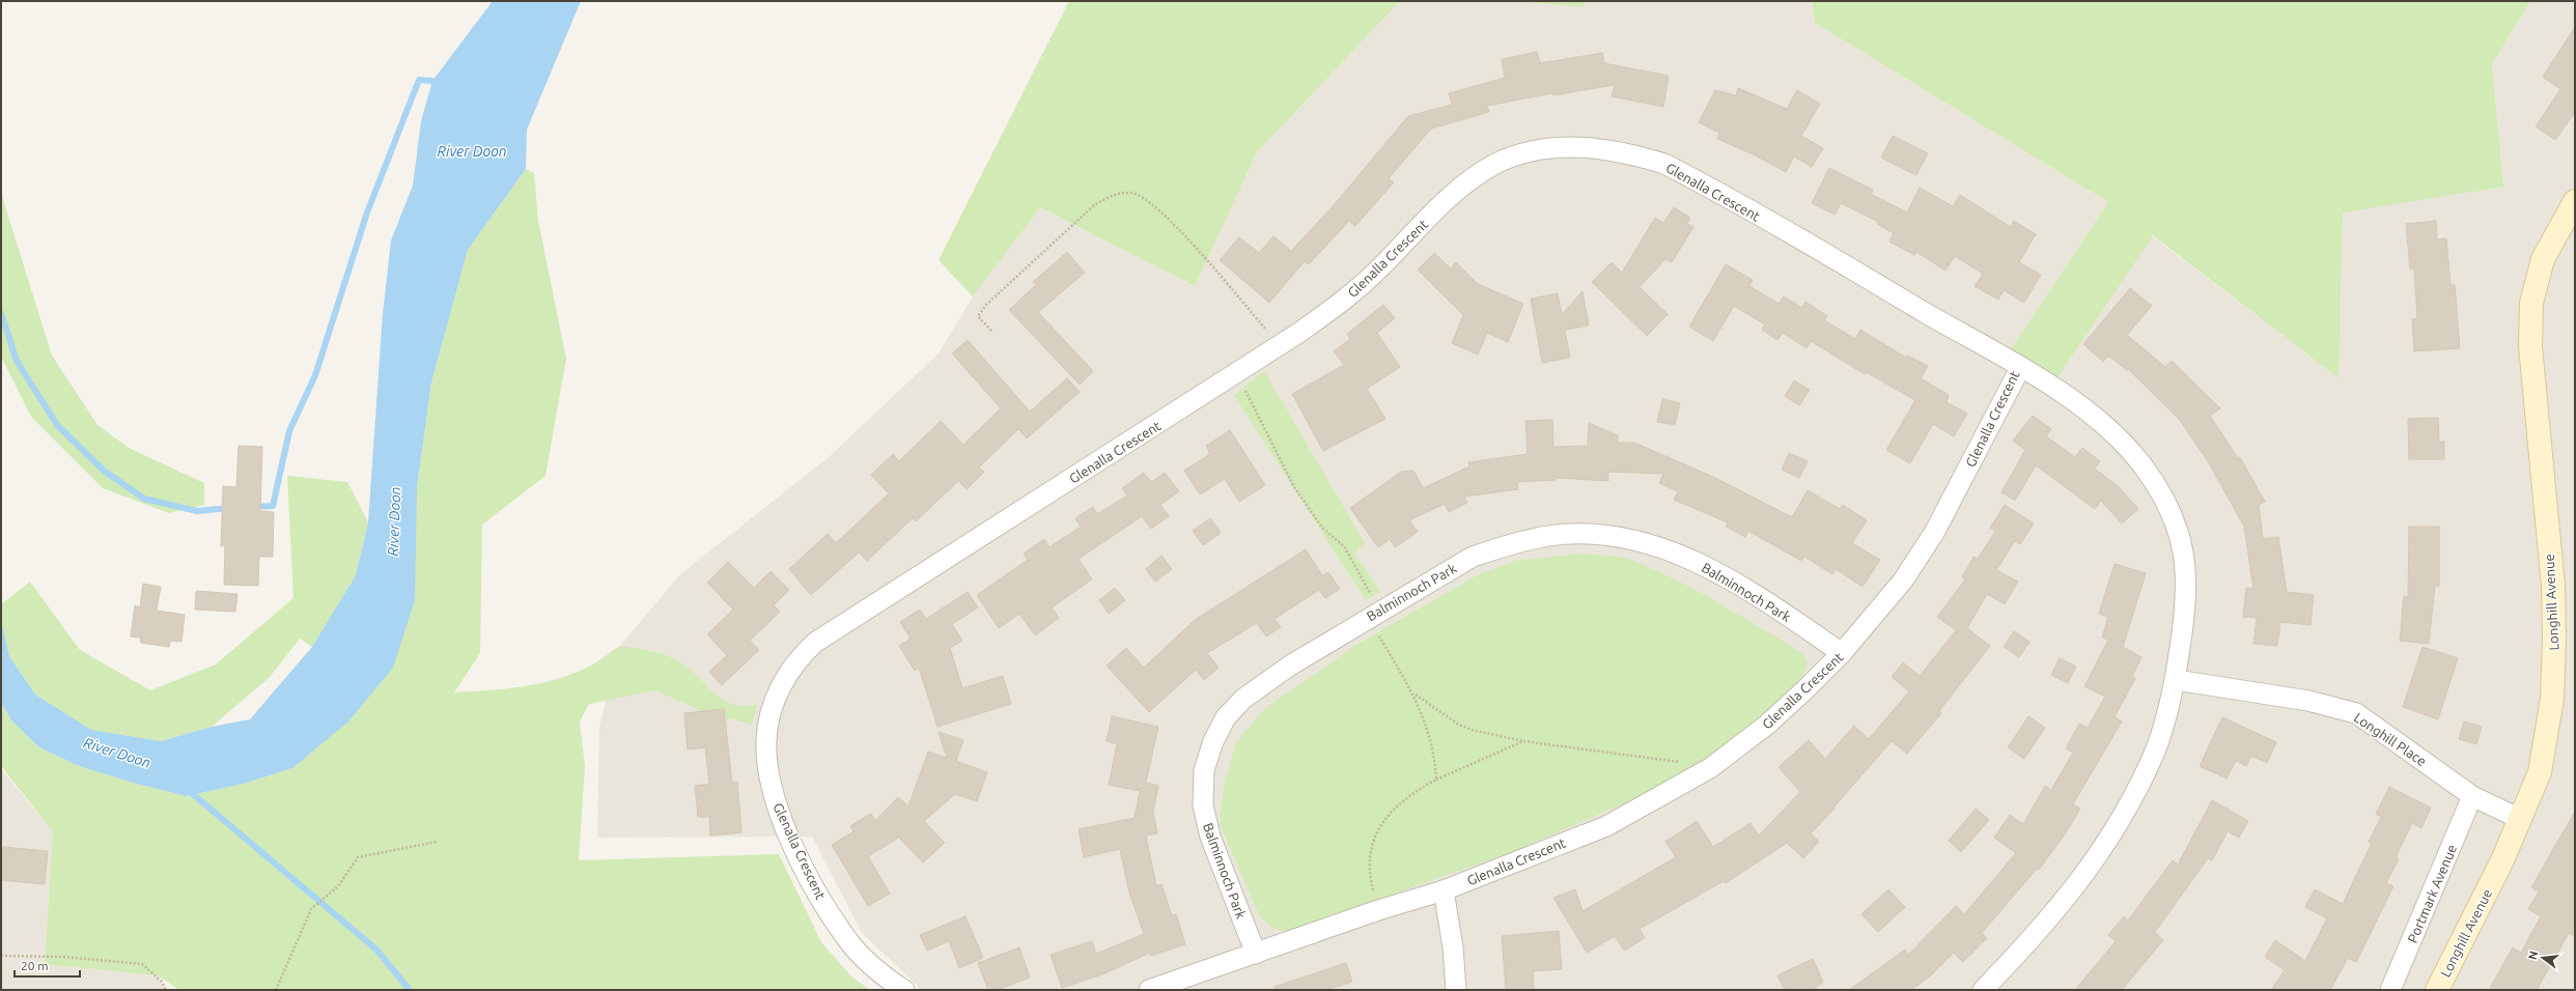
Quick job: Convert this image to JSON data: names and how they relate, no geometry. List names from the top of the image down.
{
  "streets": {
    "street": [
      "Glenalla Crescent",
      "Balminnoch Park",
      "Longhill Avenue",
      "Longhill Place",
      "Portmark Avenue"
    ]
  },
  "crossings": [
    ["Glenalla Crescent", "Balminnoch Park"],
    ["Longhill Avenue", "Longhill Place"],
    ["Longhill Place", "Portmark Avenue"]
  ],
  "water": ["River Doon"],
  "scale_bar": "20 m",
  "north": "left"
}
